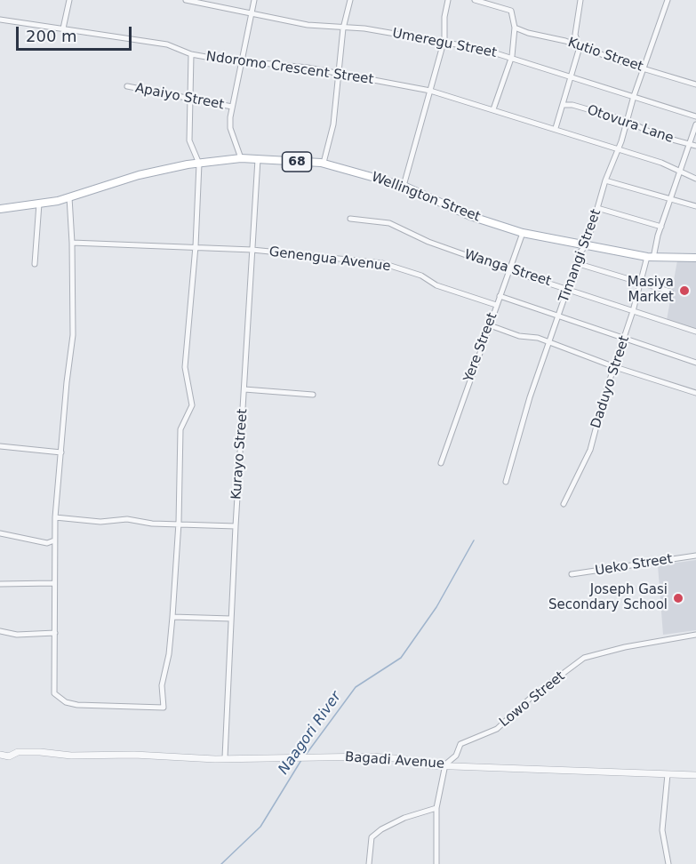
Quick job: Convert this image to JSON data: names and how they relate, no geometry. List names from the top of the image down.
{
  "streets": {
    "main road": ["68", "Wellington Street"],
    "street": [
      "Umeregu Street",
      "Kutio Street",
      "Ndoromo Crescent Street",
      "Apaiyo Street",
      "Otovura Lane",
      "Timangi Street",
      "Genengua Avenue",
      "Wanga Street",
      "Yere Street",
      "Daduyo Street",
      "Kurayo Street",
      "Ueko Street",
      "Lowo Street",
      "Bagadi Avenue"
    ]
  },
  "crossings": [
    ["Umeregu Street", "Timangi Street"],
    ["Kutio Street", "Timangi Street"],
    ["Ndoromo Crescent Street", "Timangi Street"],
    ["Ndoromo Crescent Street", "Daduyo Street"],
    ["Otovura Lane", "Timangi Street"],
    ["Otovura Lane", "Daduyo Street"],
    ["Wellington Street", "Timangi Street"],
    ["Wellington Street", "Yere Street"],
    ["Wellington Street", "Daduyo Street"],
    ["Wellington Street", "Kurayo Street"],
    ["Timangi Street", "Wanga Street"],
    ["Genengua Avenue", "Yere Street"],
    ["Genengua Avenue", "Kurayo Street"],
    ["Wanga Street", "Yere Street"],
    ["Wanga Street", "Daduyo Street"],
    ["Kurayo Street", "Bagadi Avenue"],
    ["Lowo Street", "Bagadi Avenue"]
  ],
  "water": ["Naagori River"],
  "places": ["Masiya Market", "Joseph Gasi Secondary School"],
  "scale_bar": "200 m"
}
